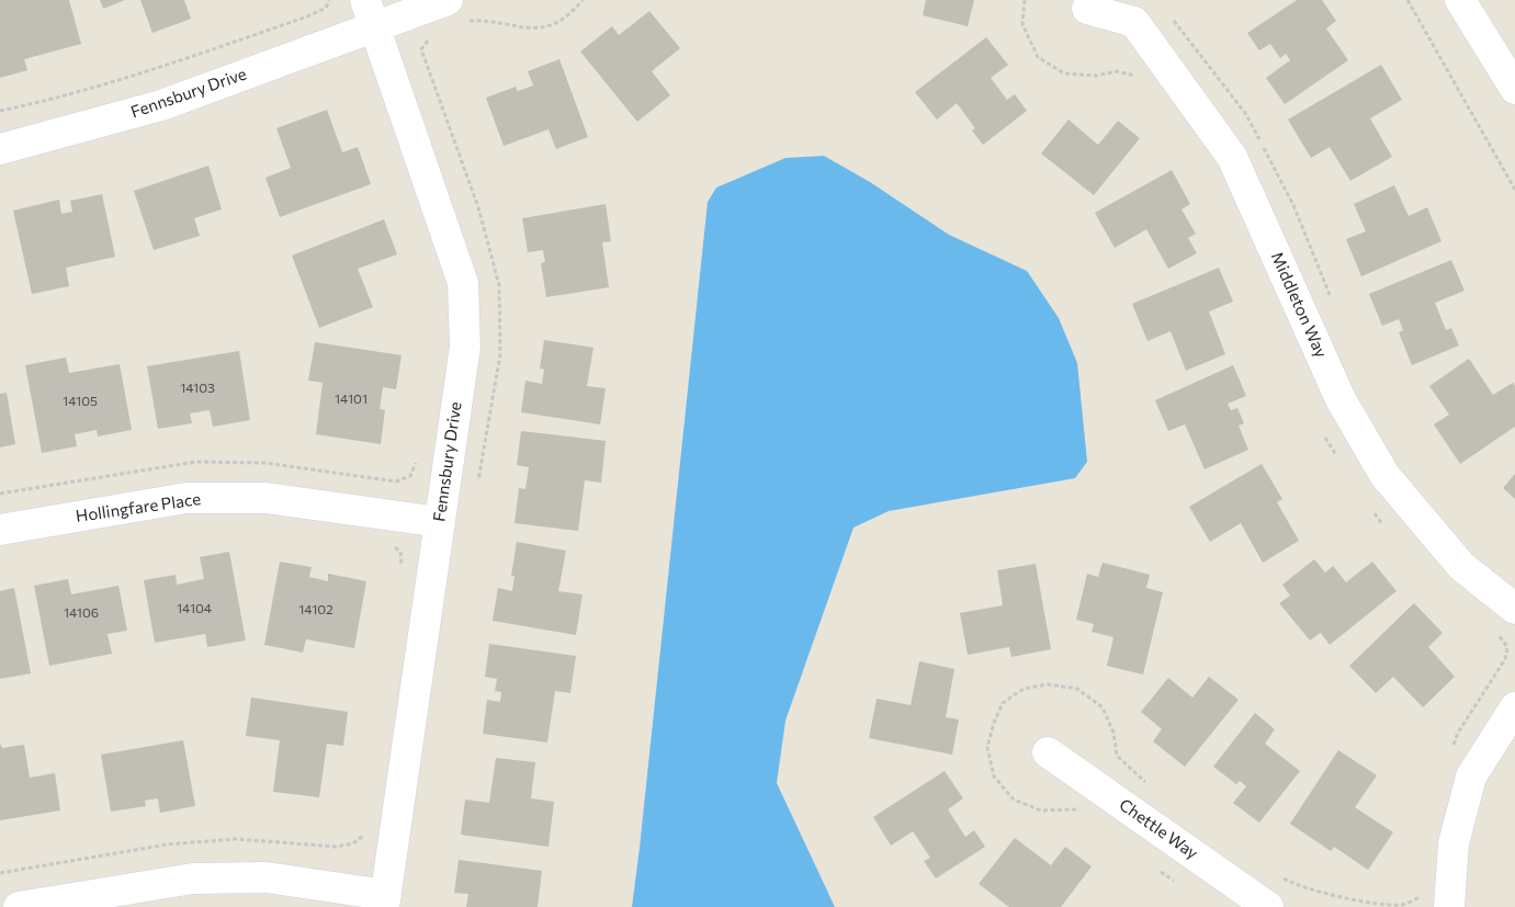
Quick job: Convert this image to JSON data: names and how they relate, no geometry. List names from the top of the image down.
{
  "streets": {
    "street": [
      "Fennsbury Drive",
      "Middleton Way",
      "Hollingfare Place",
      "Chettle Way"
    ]
  },
  "crossings": [
    ["Fennsbury Drive", "Hollingfare Place"]
  ],
  "house_numbers": [
    "14103",
    "14101",
    "14105",
    "14104",
    "14102",
    "14106"
  ]
}
